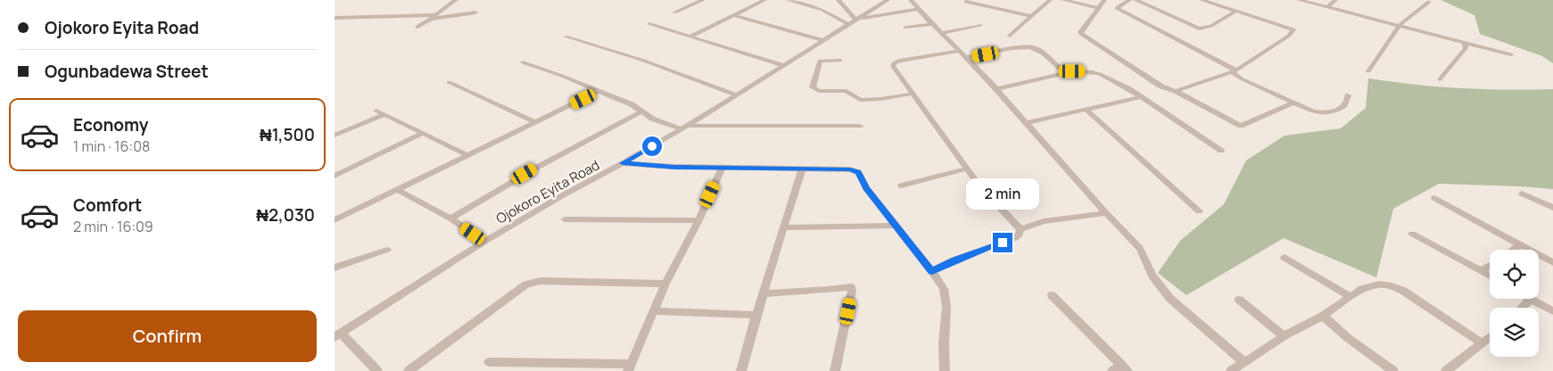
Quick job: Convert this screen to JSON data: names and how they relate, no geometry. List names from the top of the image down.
{
  "streets": {
    "street": ["Ojokoro Eyita Road"]
  },
  "page": {
    "banner": ["Ojokoro Eyita Road", "Ogunbadewa Street"],
    "list": [
      {
        "name": "Economy",
        "note": "1 min · 16:08",
        "value": "₦1,500"
      },
      {
        "name": "Comfort",
        "note": "2 min · 16:09",
        "value": "₦2,030"
      }
    ],
    "bubble": "2 min",
    "buttons": "Confirm"
  }
}
